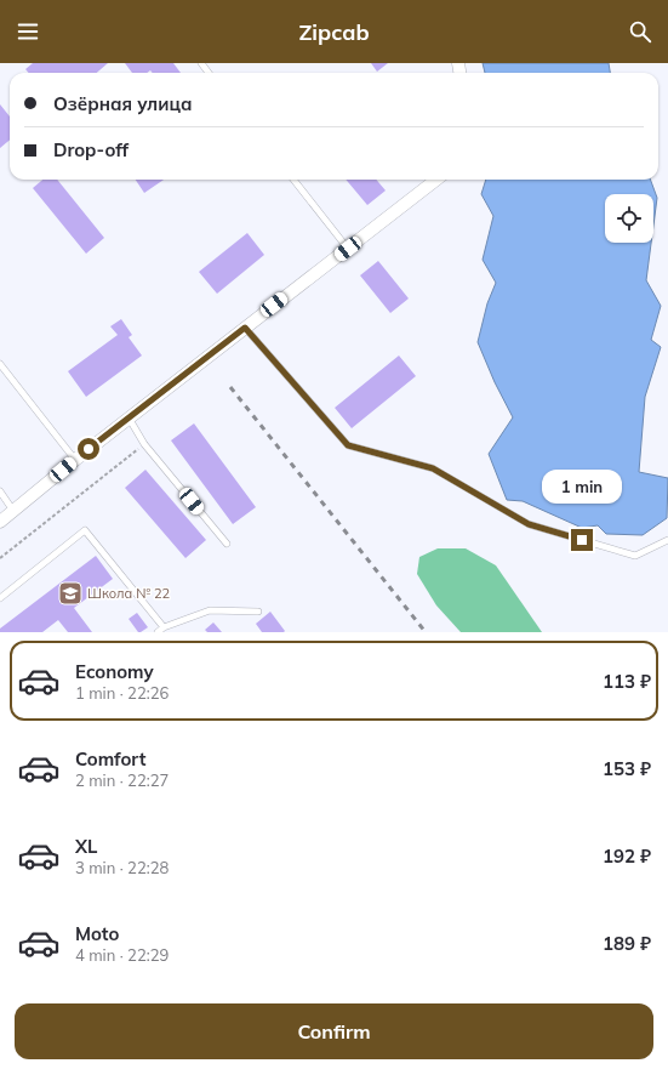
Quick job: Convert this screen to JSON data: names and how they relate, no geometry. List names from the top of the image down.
{
  "places": {
    "school or university": ["Школа № 22"]
  },
  "page": {
    "header": "Zipcab",
    "banner": ["Озёрная улица", "Drop-off"],
    "bubble": "1 min",
    "list": [
      {
        "name": "Economy",
        "note": "1 min · 22:26",
        "value": "113 ₽"
      },
      {
        "name": "Comfort",
        "note": "2 min · 22:27",
        "value": "153 ₽"
      },
      {
        "name": "XL",
        "note": "3 min · 22:28",
        "value": "192 ₽"
      },
      {
        "name": "Moto",
        "note": "4 min · 22:29",
        "value": "189 ₽"
      }
    ],
    "buttons": "Confirm"
  }
}
